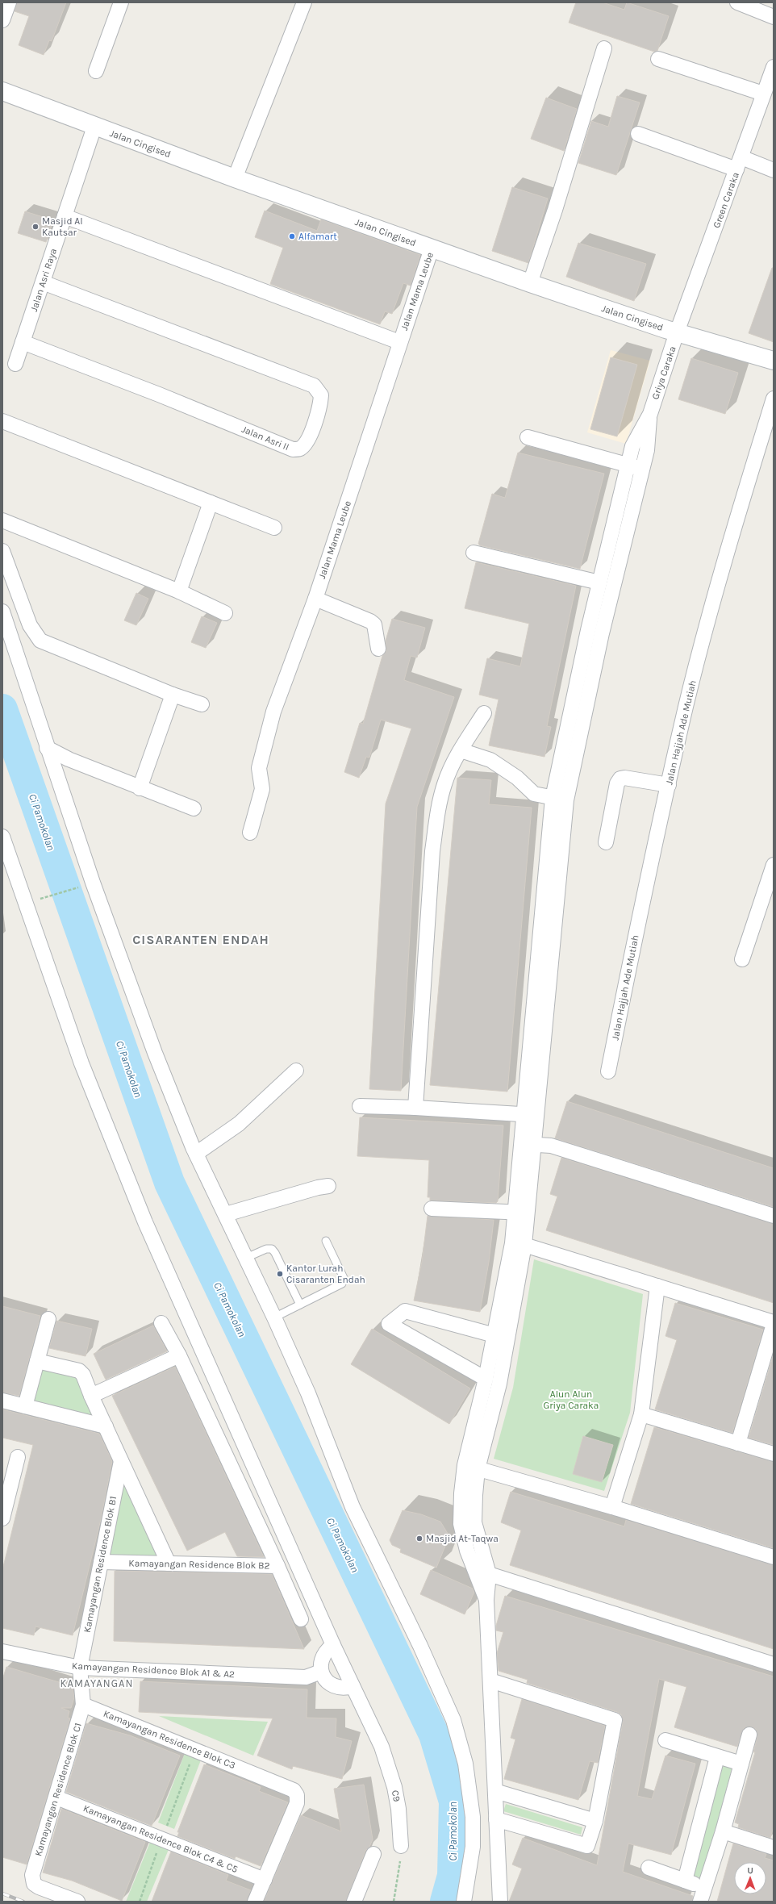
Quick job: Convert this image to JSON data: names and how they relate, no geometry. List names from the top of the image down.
{
  "streets": {
    "main road": ["Jalan Cingised"],
    "street": [
      "Green Caraka",
      "Jalan Asri Raya",
      "Jalan Mama Leube",
      "Griya Caraka",
      "Jalan Asri II",
      "Jalan Hajjah Ade Mutiah",
      "Kamayangan Residence Blok B1",
      "Kamayangan Residence Blok B2",
      "Kamayangan Residence Blok A1 & A2",
      "Kamayangan Residence Blok C3",
      "Kamayangan Residence Blok C1",
      "C9",
      "Kamayangan Residence Blok C4 & C5"
    ]
  },
  "crossings": [
    ["Jalan Cingised", "Green Caraka"],
    ["Jalan Cingised", "Jalan Asri Raya"],
    ["Jalan Cingised", "Jalan Mama Leube"],
    ["Jalan Cingised", "Griya Caraka"],
    ["Green Caraka", "Griya Caraka"],
    ["Jalan Asri Raya", "Jalan Asri II"],
    ["Kamayangan Residence Blok B1", "Kamayangan Residence Blok B2"],
    ["Kamayangan Residence Blok B1", "Kamayangan Residence Blok A1 & A2"],
    ["Kamayangan Residence Blok B1", "Kamayangan Residence Blok C3"],
    ["Kamayangan Residence Blok B1", "Kamayangan Residence Blok C1"],
    ["Kamayangan Residence Blok C3", "Kamayangan Residence Blok C1"],
    ["Kamayangan Residence Blok C3", "Kamayangan Residence Blok C4 & C5"],
    ["Kamayangan Residence Blok C1", "Kamayangan Residence Blok C4 & C5"]
  ],
  "districts": ["CISARANTEN ENDAH", "KAMAYANGAN"],
  "water": ["Ci Pamokolan"],
  "parks": ["Alun Alun Griya Caraka"],
  "places": [
    "Masjid Al Kautsar",
    "Alfamart",
    "Kantor Lurah Cisaranten Endah",
    "Masjid At-Taqwa"
  ],
  "north": "top"
}
